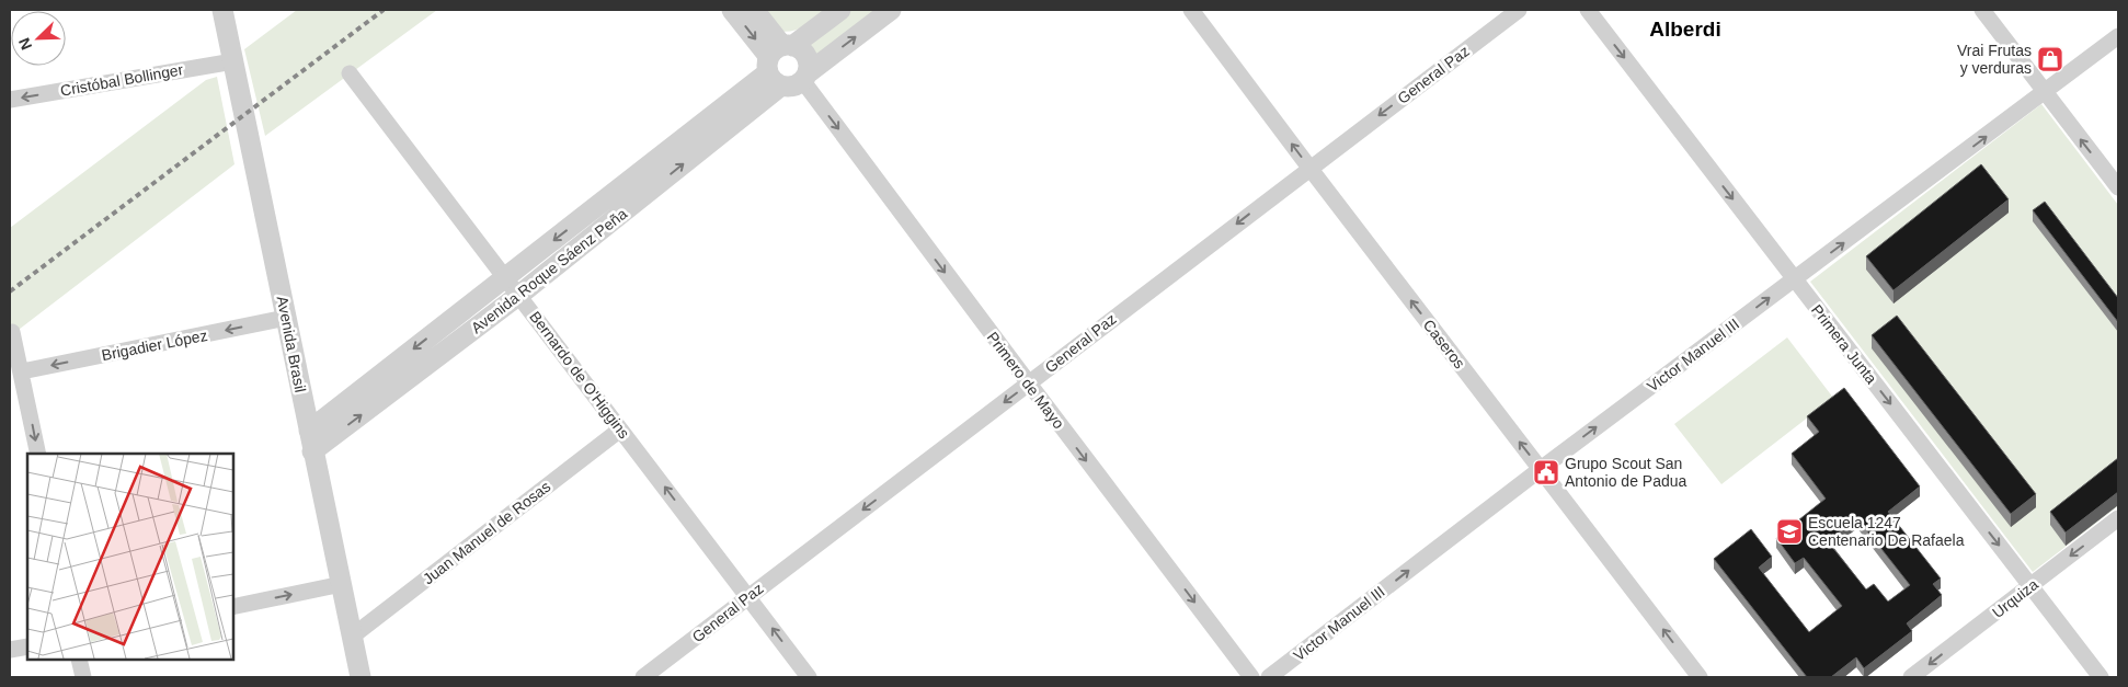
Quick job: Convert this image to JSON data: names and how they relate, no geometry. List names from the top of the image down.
{
  "streets": {
    "street": [
      "General Paz",
      "Cristóbal Bollinger",
      "Avenida Roque Sáenz Peña",
      "Avenida Brasil",
      "Caseros",
      "Primera Junta",
      "Brigadier López",
      "Victor Manuel III",
      "Bernardo de O'Higgins",
      "Primero de Mayo",
      "Juan Manuel de Rosas",
      "Urquiza"
    ]
  },
  "crossings": [
    ["General Paz", "Caseros"],
    ["General Paz", "Bernardo de O'Higgins"],
    ["General Paz", "Primero de Mayo"],
    ["Cristóbal Bollinger", "Avenida Brasil"],
    ["Avenida Roque Sáenz Peña", "Avenida Brasil"],
    ["Avenida Roque Sáenz Peña", "Bernardo de O'Higgins"],
    ["Avenida Brasil", "Brigadier López"],
    ["Avenida Brasil", "Juan Manuel de Rosas"],
    ["Caseros", "Victor Manuel III"],
    ["Primera Junta", "Victor Manuel III"],
    ["Primera Junta", "Urquiza"],
    ["Bernardo de O'Higgins", "Juan Manuel de Rosas"]
  ],
  "one_way": [
    "General Paz",
    "Cristóbal Bollinger",
    "Caseros",
    "Primera Junta",
    "Brigadier López",
    "Victor Manuel III",
    "Bernardo de O'Higgins",
    "Primero de Mayo",
    "Urquiza"
  ],
  "districts": ["Alberdi"],
  "places": {
    "shop": ["Vrai Frutas y verduras"],
    "public building": ["Grupo Scout San Antonio de Padua"],
    "school or university": ["Escuela 1247 Centenario De Rafaela"]
  },
  "north": "bottom left"
}
